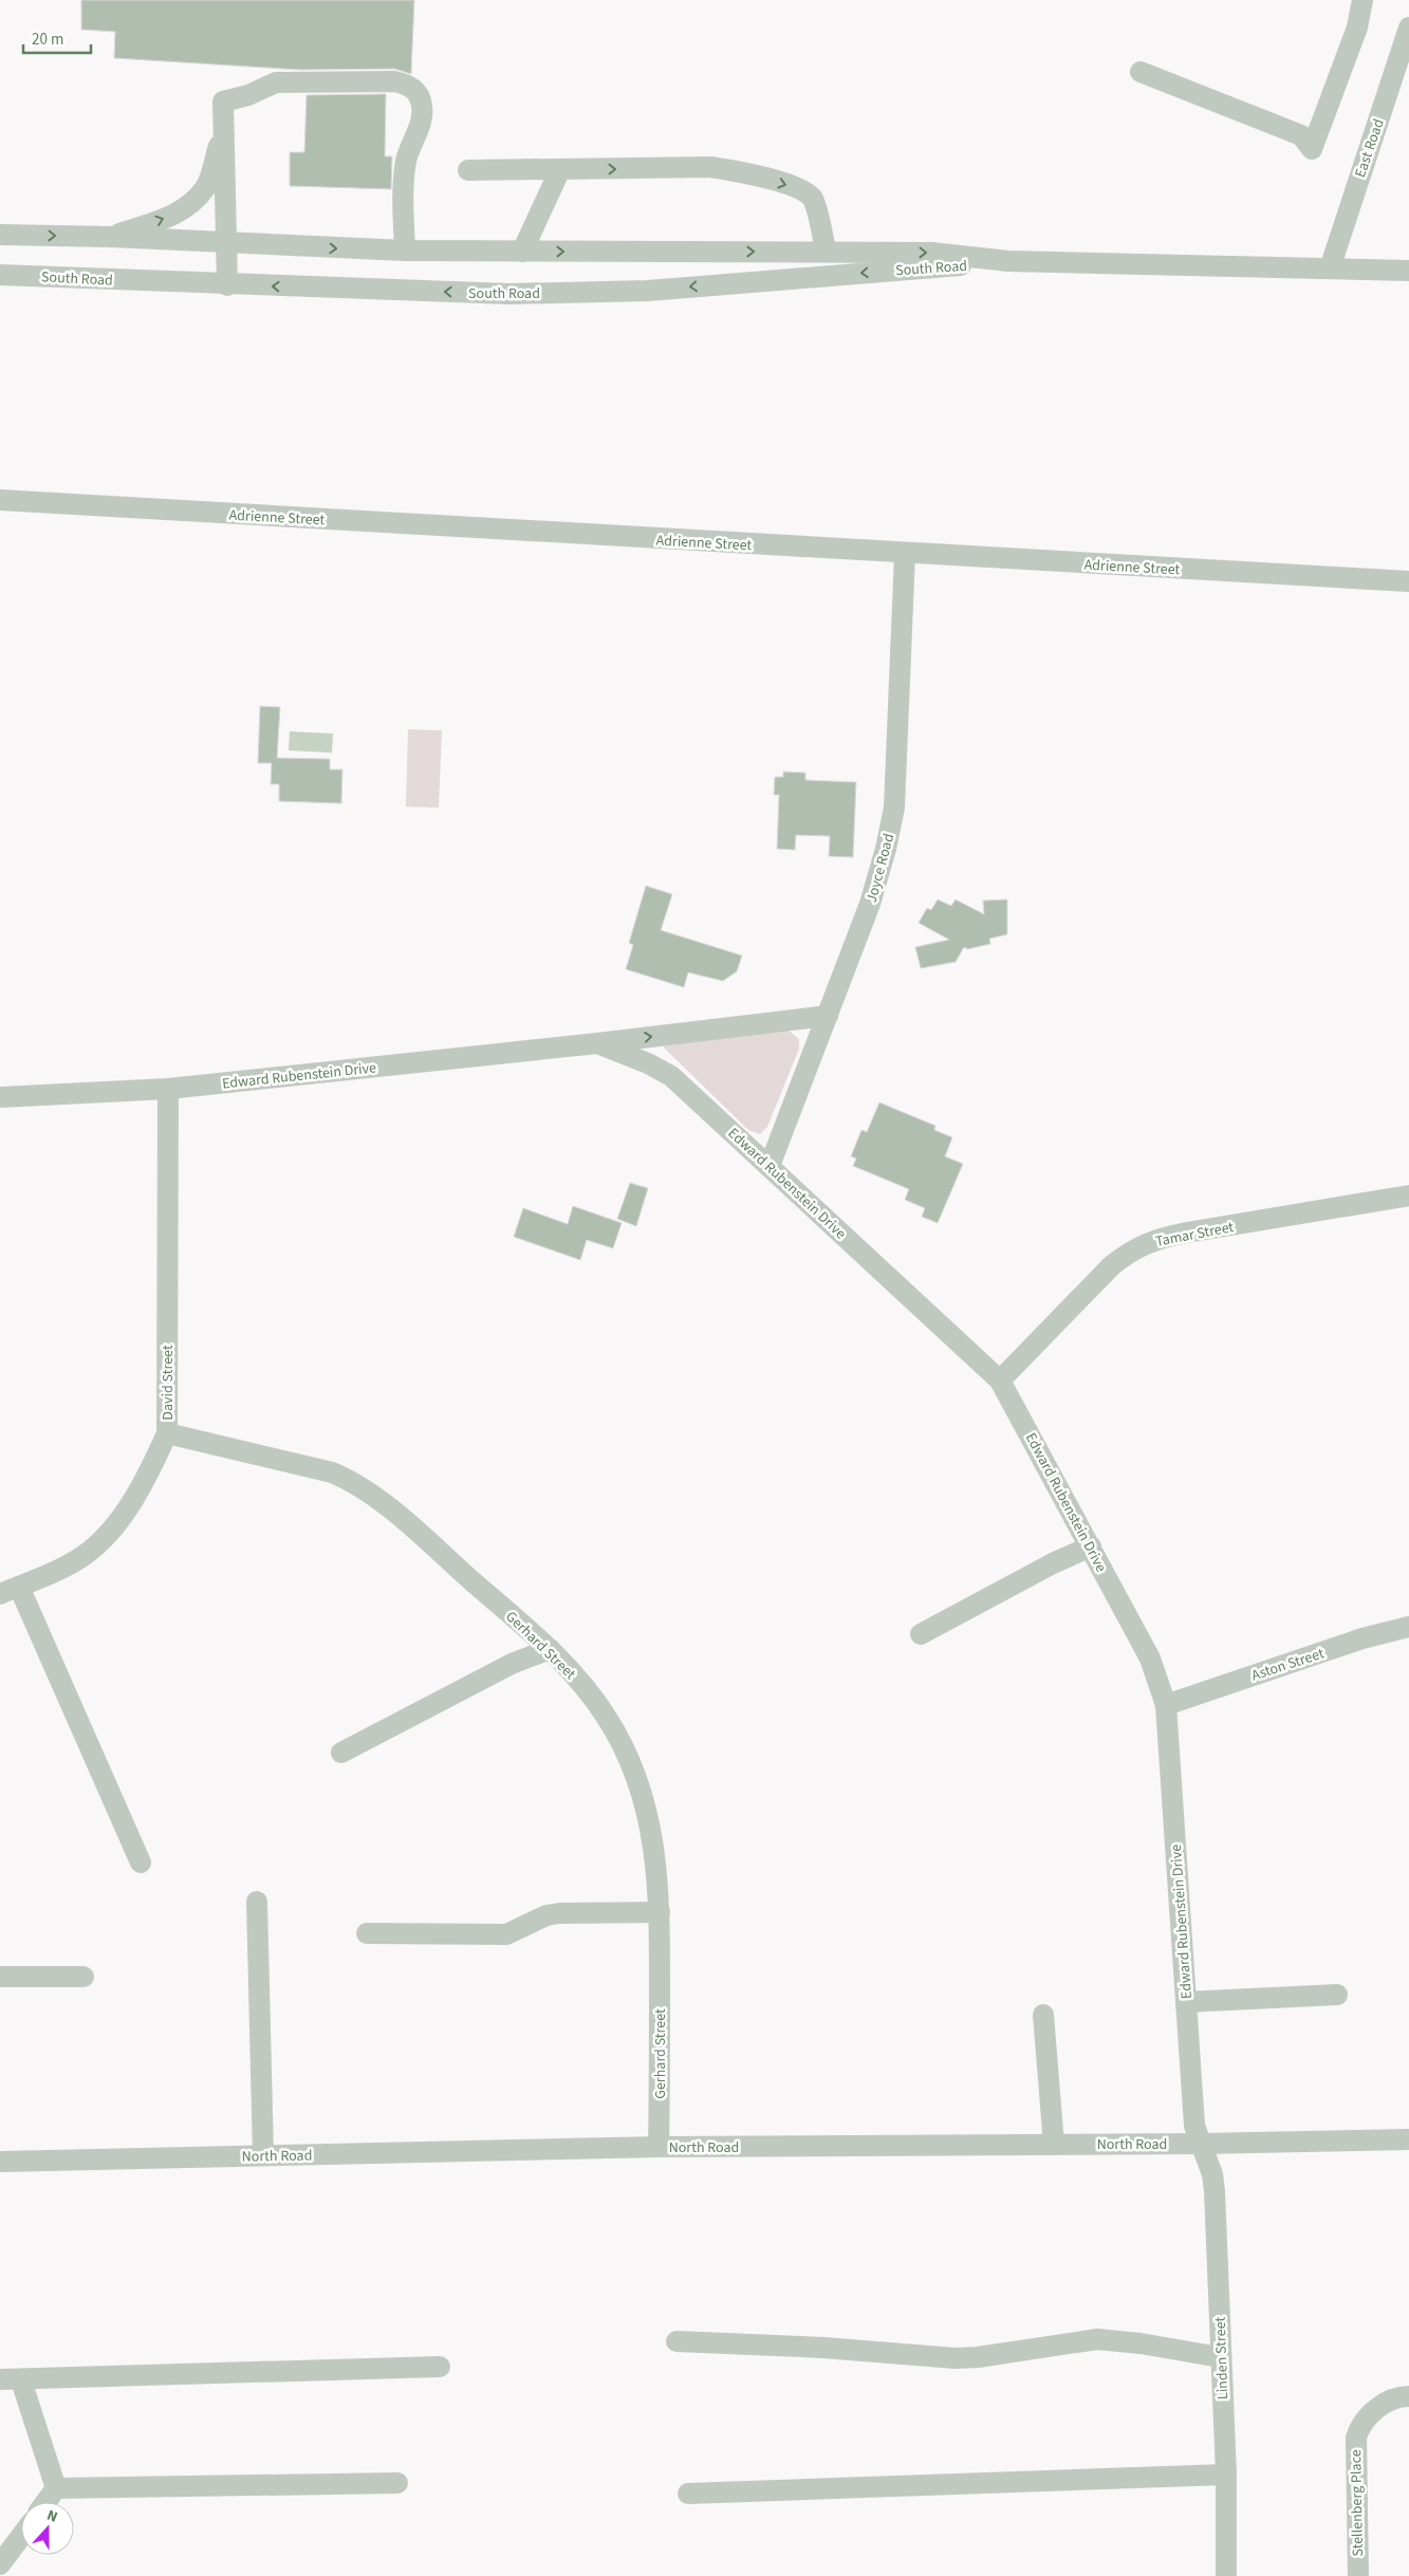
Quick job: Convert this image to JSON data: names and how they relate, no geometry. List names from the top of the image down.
{
  "streets": {
    "street": [
      "East Road",
      "South Road",
      "Adrienne Street",
      "Joyce Road",
      "Edward Rubenstein Drive",
      "Tamar Street",
      "David Street",
      "Gerhard Street",
      "Aston Street",
      "North Road",
      "Linden Street",
      "Stellenberg Place"
    ]
  },
  "crossings": [
    ["East Road", "South Road"],
    ["Adrienne Street", "Joyce Road"],
    ["Joyce Road", "Edward Rubenstein Drive"],
    ["Edward Rubenstein Drive", "Tamar Street"],
    ["Edward Rubenstein Drive", "David Street"],
    ["Edward Rubenstein Drive", "Aston Street"],
    ["Edward Rubenstein Drive", "North Road"],
    ["Edward Rubenstein Drive", "Linden Street"],
    ["David Street", "Gerhard Street"],
    ["Gerhard Street", "North Road"],
    ["North Road", "Linden Street"]
  ],
  "scale_bar": "20 m",
  "north": "top"
}
